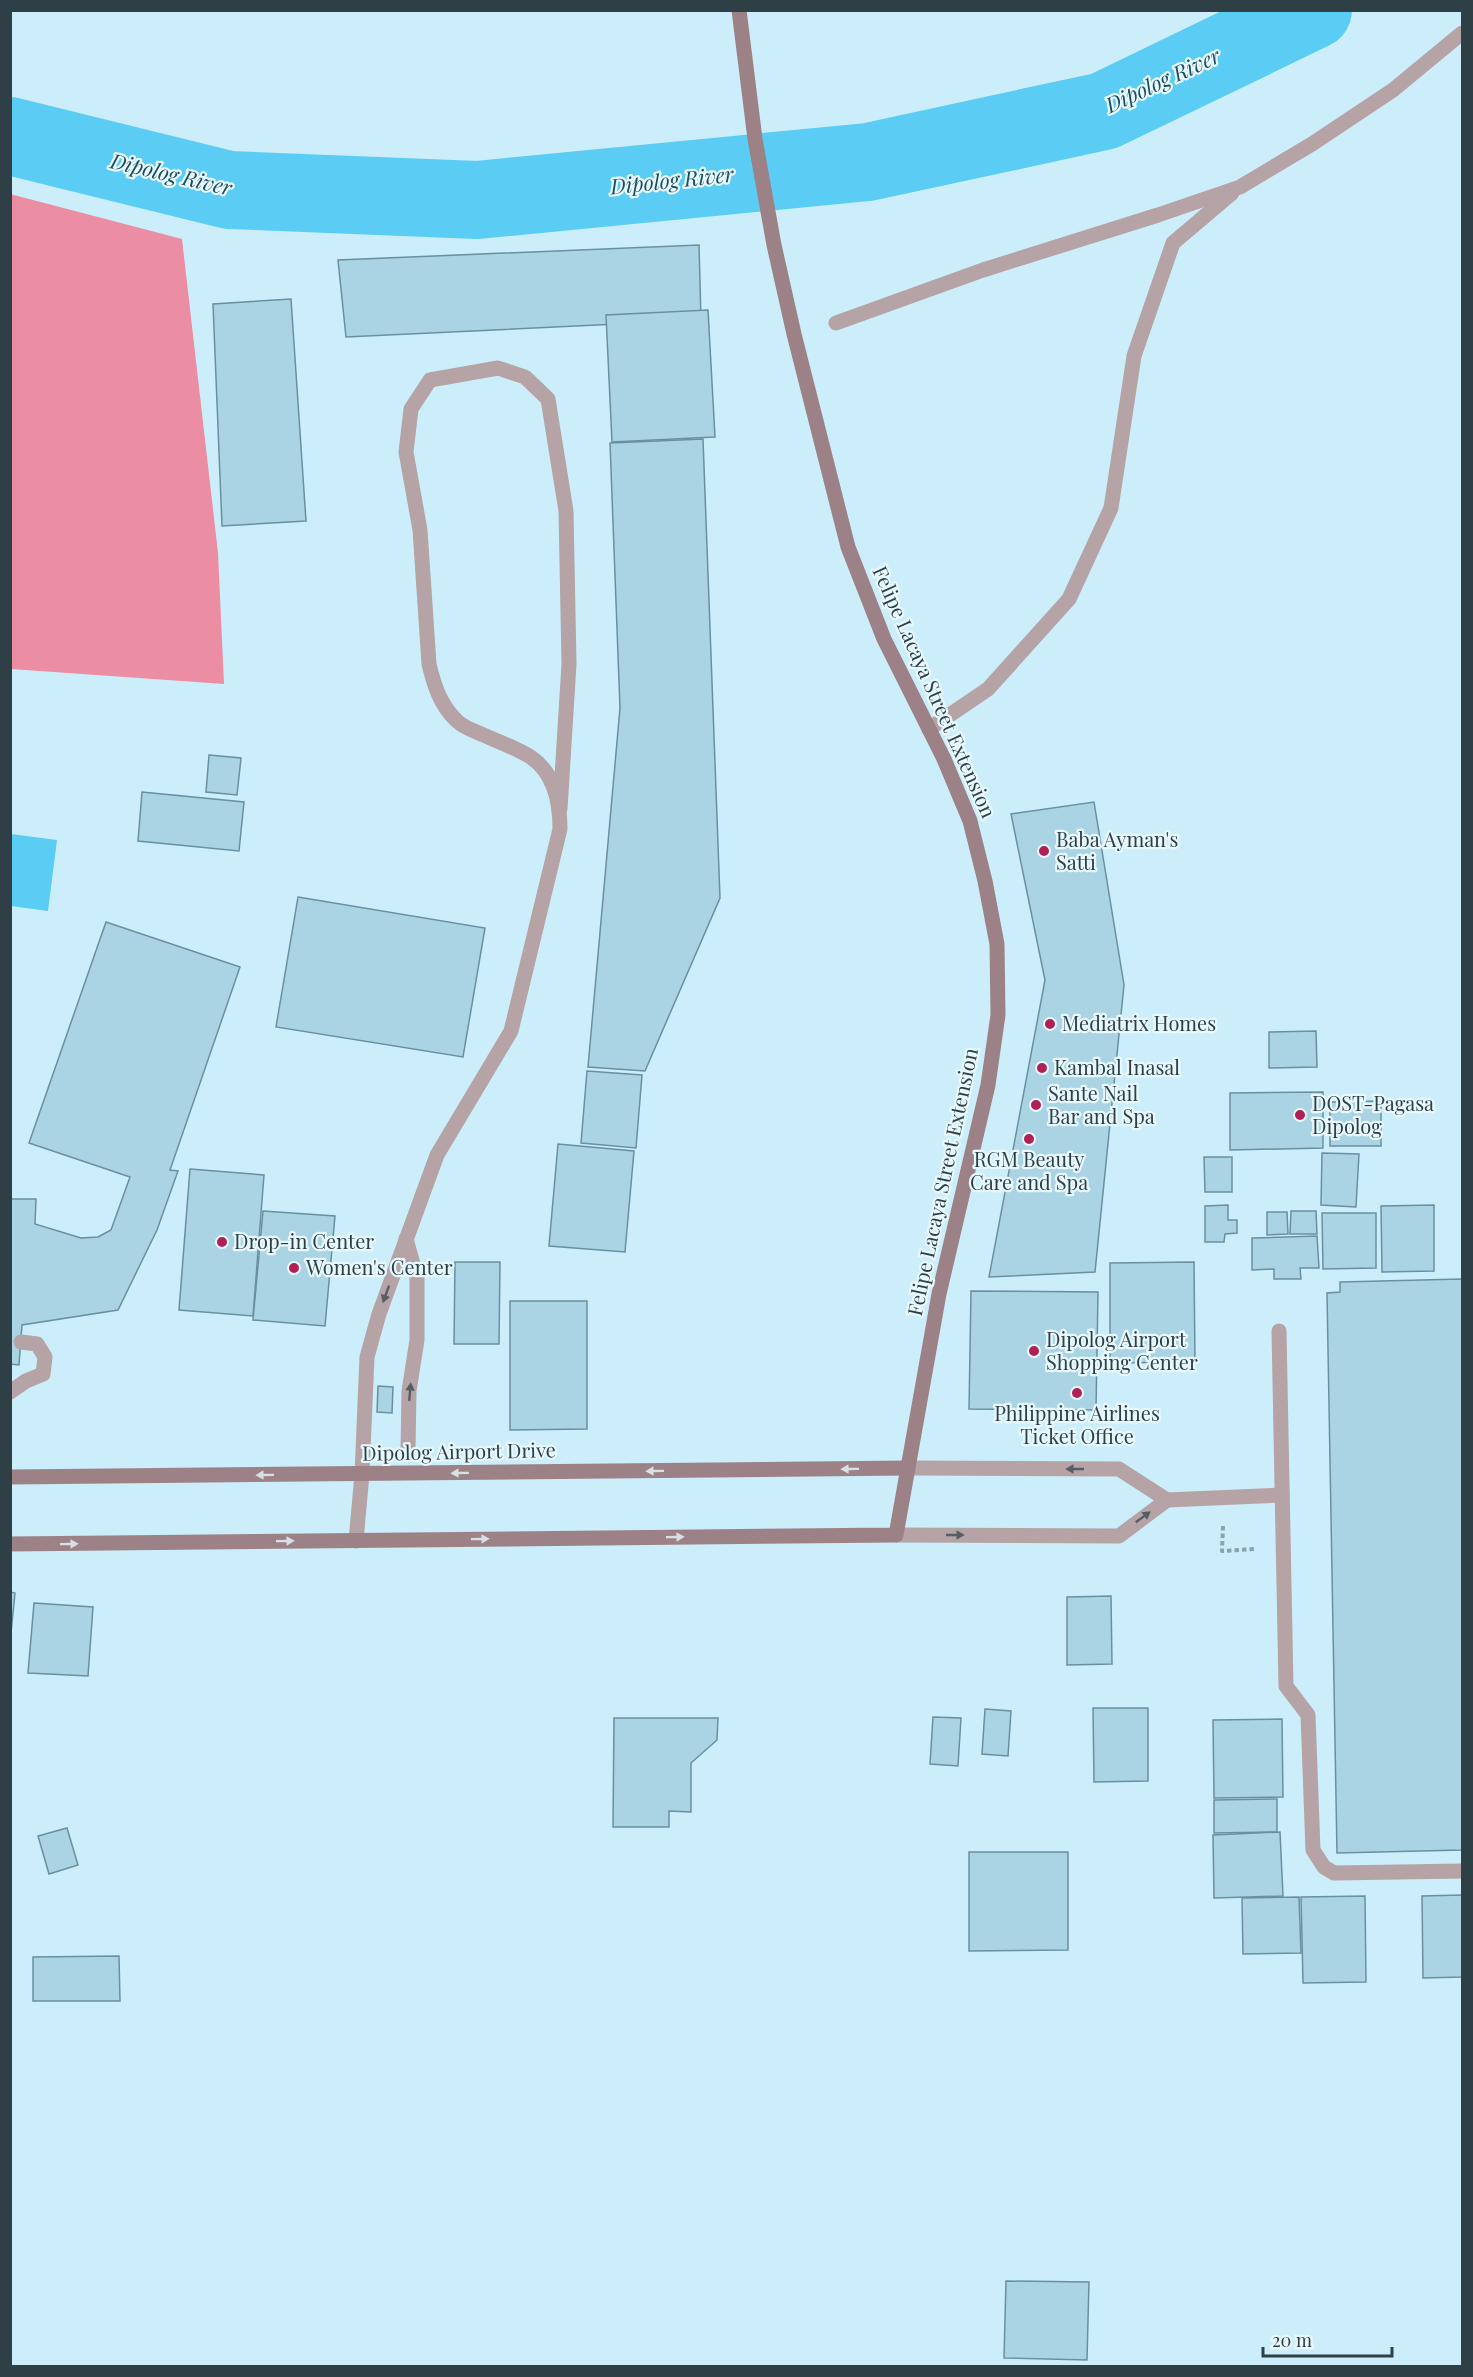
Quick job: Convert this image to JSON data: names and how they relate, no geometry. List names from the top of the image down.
{
  "streets": {
    "main road": ["Felipe Lacaya Street Extension", "Dipolog Airport Drive"]
  },
  "crossings": [
    ["Felipe Lacaya Street Extension", "Dipolog Airport Drive"]
  ],
  "water": ["Dipolog River"],
  "places": [
    "Baba Ayman's Satti",
    "Mediatrix Homes",
    "Kambal Inasal",
    "Sante Nail Bar and Spa",
    "DOST-Pagasa Dipolog",
    "RGM Beauty Care and Spa",
    "Drop-in Center",
    "Women's Center",
    "Dipolog Airport Shopping Center",
    "Philippine Airlines Ticket Office"
  ],
  "scale_bar": "20 m"
}
